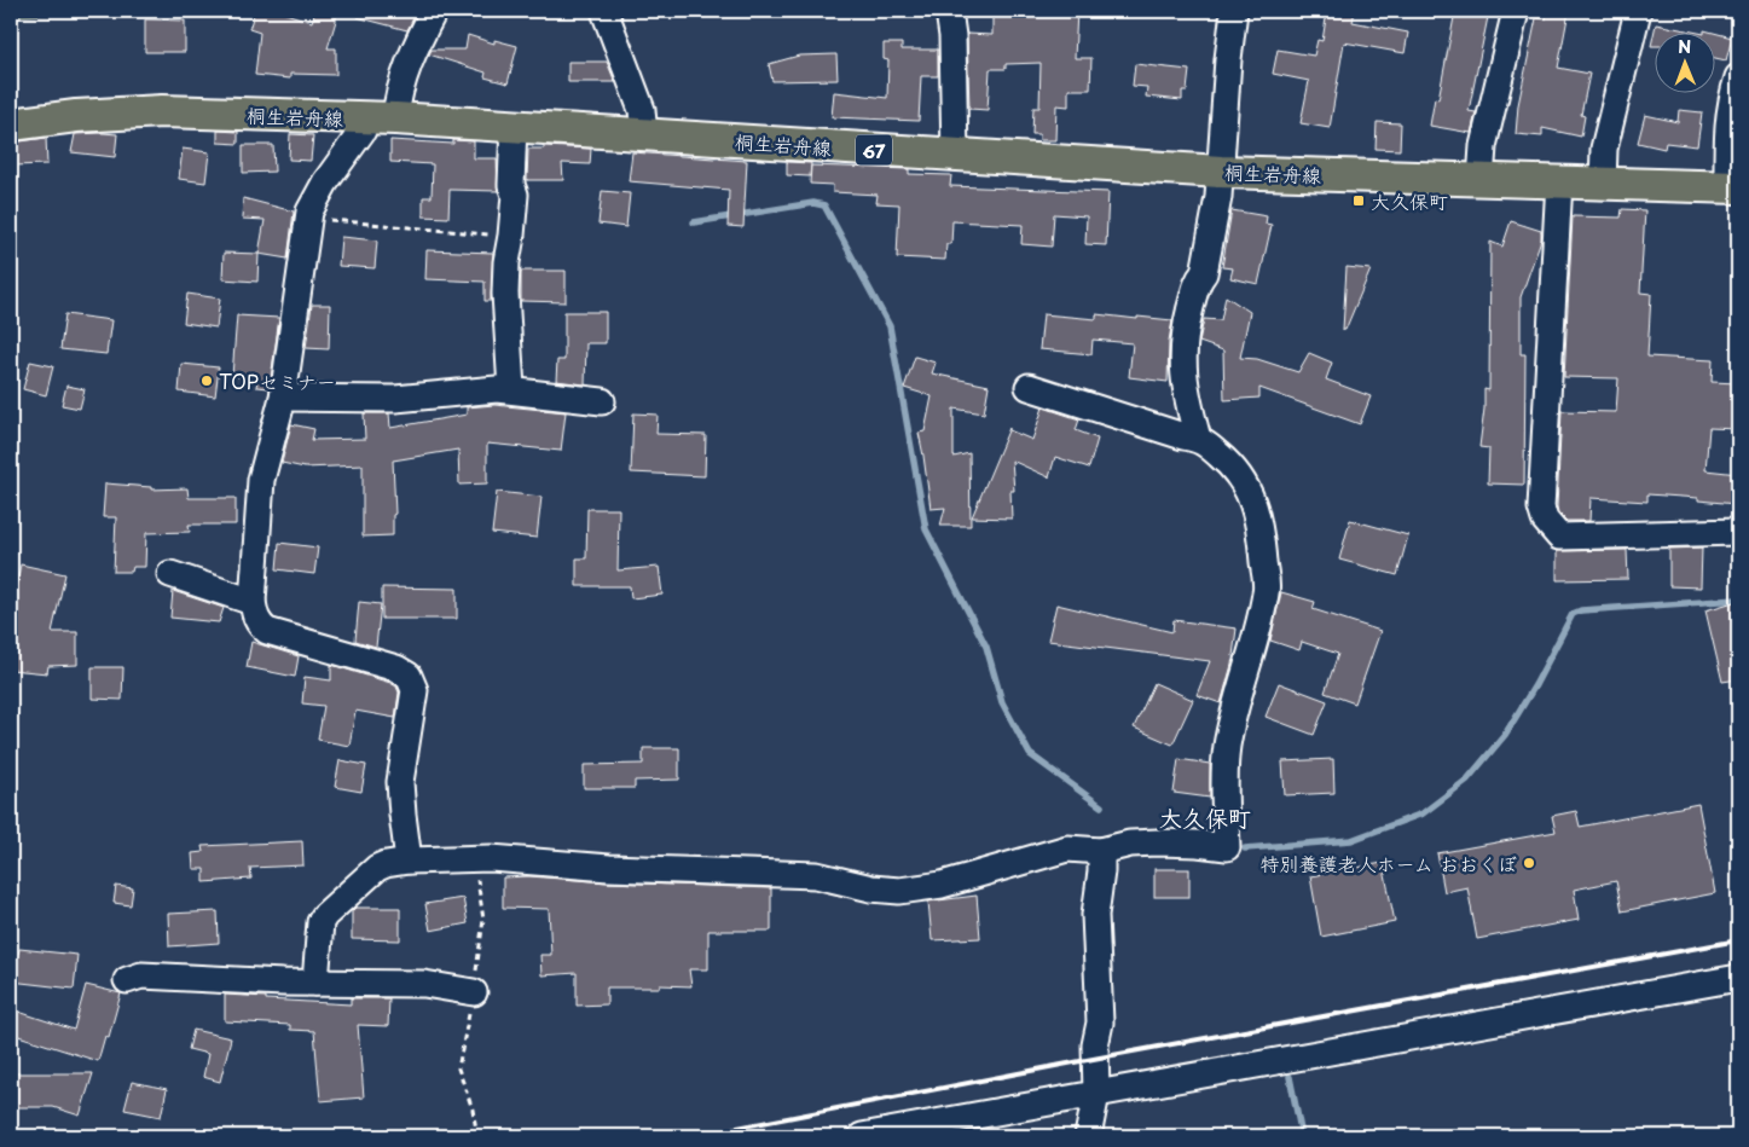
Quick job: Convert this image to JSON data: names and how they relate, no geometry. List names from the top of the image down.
{
  "streets": {
    "main road": ["桐生岩舟線", "67"]
  },
  "districts": ["大久保町"],
  "places": {
    "transit": ["大久保町"],
    "other": ["TOPセミナー", "特別養護老人ホーム おおくぼ"]
  },
  "north": "top"
}
